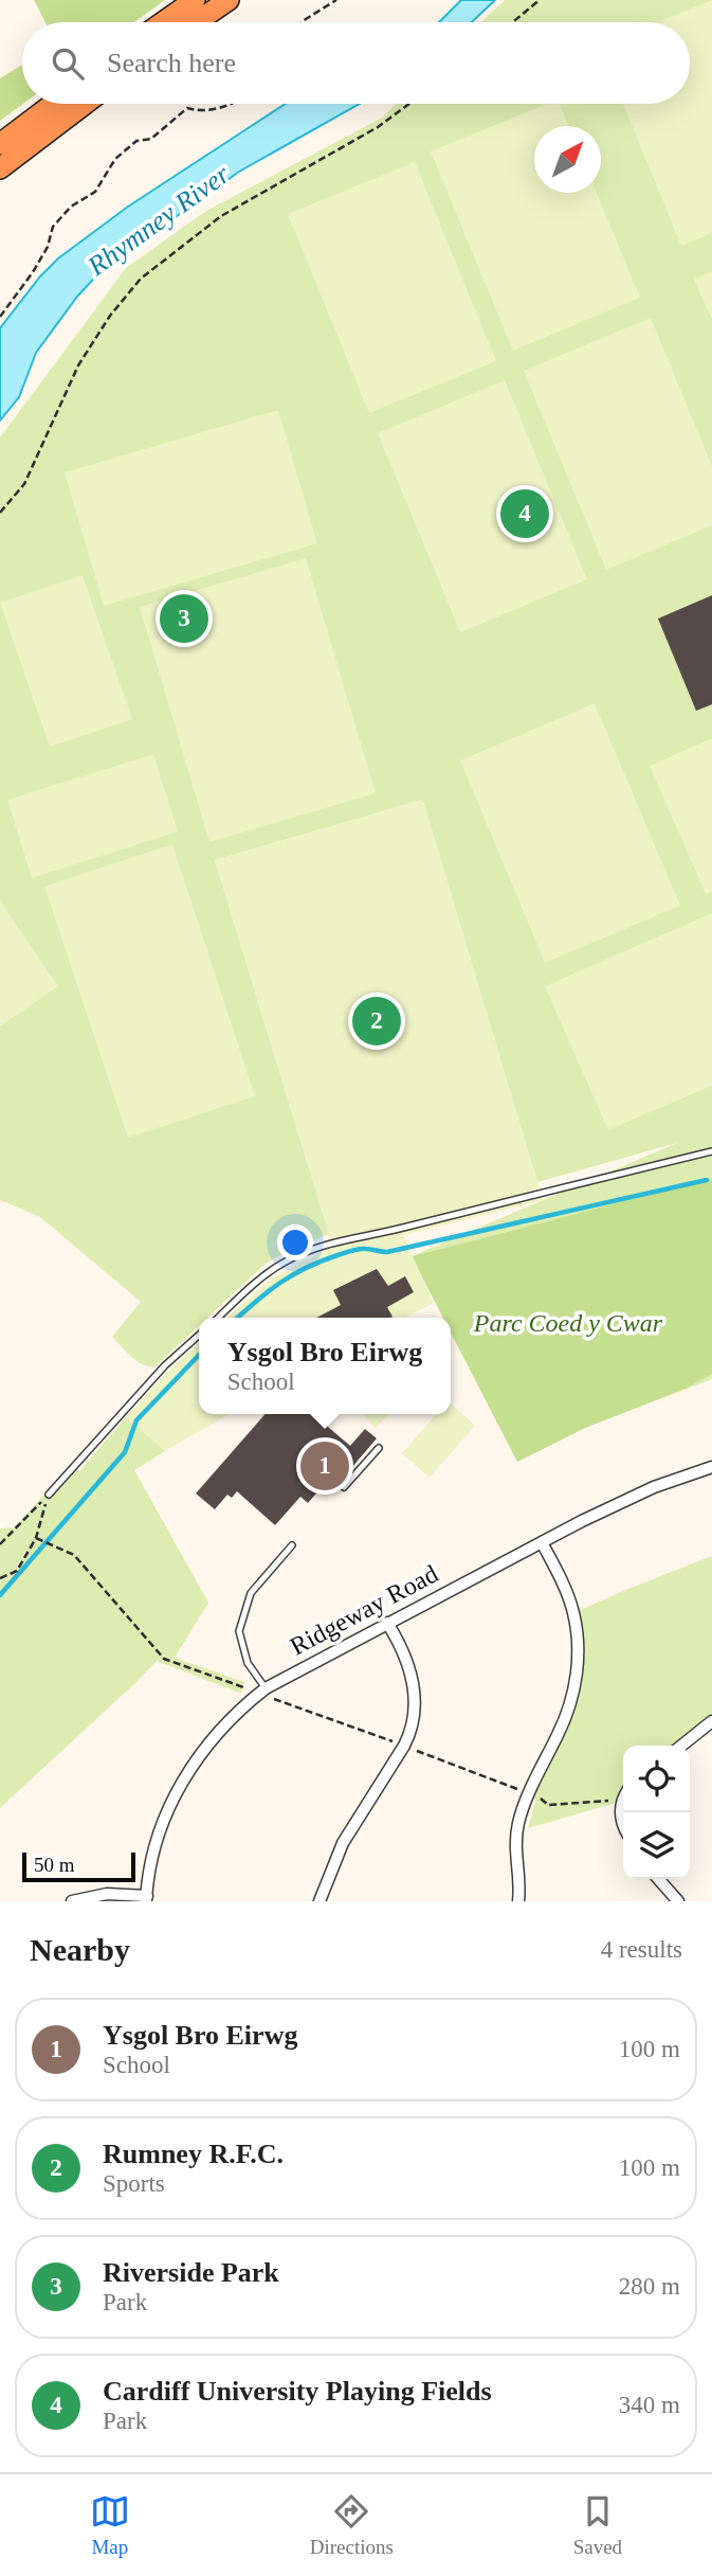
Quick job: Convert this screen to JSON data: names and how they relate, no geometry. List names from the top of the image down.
{
  "streets": {
    "street": ["Ridgeway Road"]
  },
  "water": ["Rhymney River"],
  "parks": ["Parc Coed y Cwar"],
  "scale_bar": "50 m",
  "north": "top right",
  "page": {
    "search": "Search here",
    "pins": [
      "4",
      "3",
      "2",
      "1"
    ],
    "popup": ["Ysgol Bro Eirwg", "School"],
    "scale": "50 m",
    "heading": ["Nearby", "4 results"],
    "list": [
      {
        "mark": "1",
        "name": "Ysgol Bro Eirwg",
        "note": "School",
        "value": "100 m"
      },
      {
        "mark": "2",
        "name": "Rumney R.F.C.",
        "note": "Sports",
        "value": "100 m"
      },
      {
        "mark": "3",
        "name": "Riverside Park",
        "note": "Park",
        "value": "280 m"
      },
      {
        "mark": "4",
        "name": "Cardiff University Playing Fields",
        "note": "Park",
        "value": "340 m"
      }
    ],
    "nav": ["Map", "Directions", "Saved"]
  }
}
